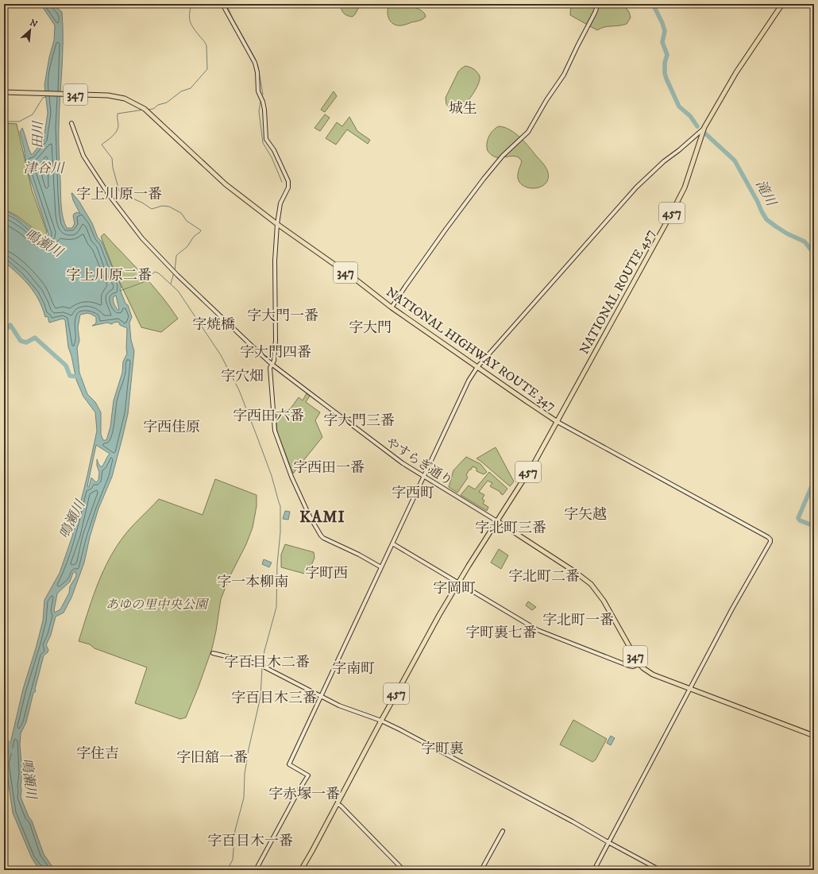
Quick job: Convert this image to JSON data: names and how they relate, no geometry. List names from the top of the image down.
{
  "streets": {
    "highway": [
      "347",
      "457",
      "NATIONAL ROUTE 457",
      "NATIONAL HIGHWAY ROUTE 347"
    ],
    "street": ["やすらぎ通り"]
  },
  "crossings": [
    ["347", "457"],
    ["347", "NATIONAL HIGHWAY ROUTE 347"],
    ["347", "やすらぎ通り"],
    ["457", "NATIONAL HIGHWAY ROUTE 347"],
    ["457", "やすらぎ通り"],
    ["NATIONAL ROUTE 457", "NATIONAL HIGHWAY ROUTE 347"],
    ["NATIONAL HIGHWAY ROUTE 347", "やすらぎ通り"]
  ],
  "districts": [
    "城生",
    "字上川原一番",
    "字上川原二番",
    "字大門一番",
    "字焼橋",
    "字大門",
    "字大門四番",
    "字穴畑",
    "字西田六番",
    "字大門三番",
    "字西佳原",
    "字西田一番",
    "字西町",
    "字矢越",
    "KAMI",
    "字北町三番",
    "字町西",
    "字北町二番",
    "字一本柳南",
    "字岡町",
    "字北町一番",
    "字町裏七番",
    "字百目木二番",
    "字南町",
    "字百目木三番",
    "字町裏",
    "字住吉",
    "字旧舘一番",
    "字赤塚一番",
    "字百目木一番"
  ],
  "water": [
    "田川",
    "津谷川",
    "滝川",
    "鳴瀬川"
  ],
  "parks": ["あゆの里中央公園"],
  "north": "top right"
}
